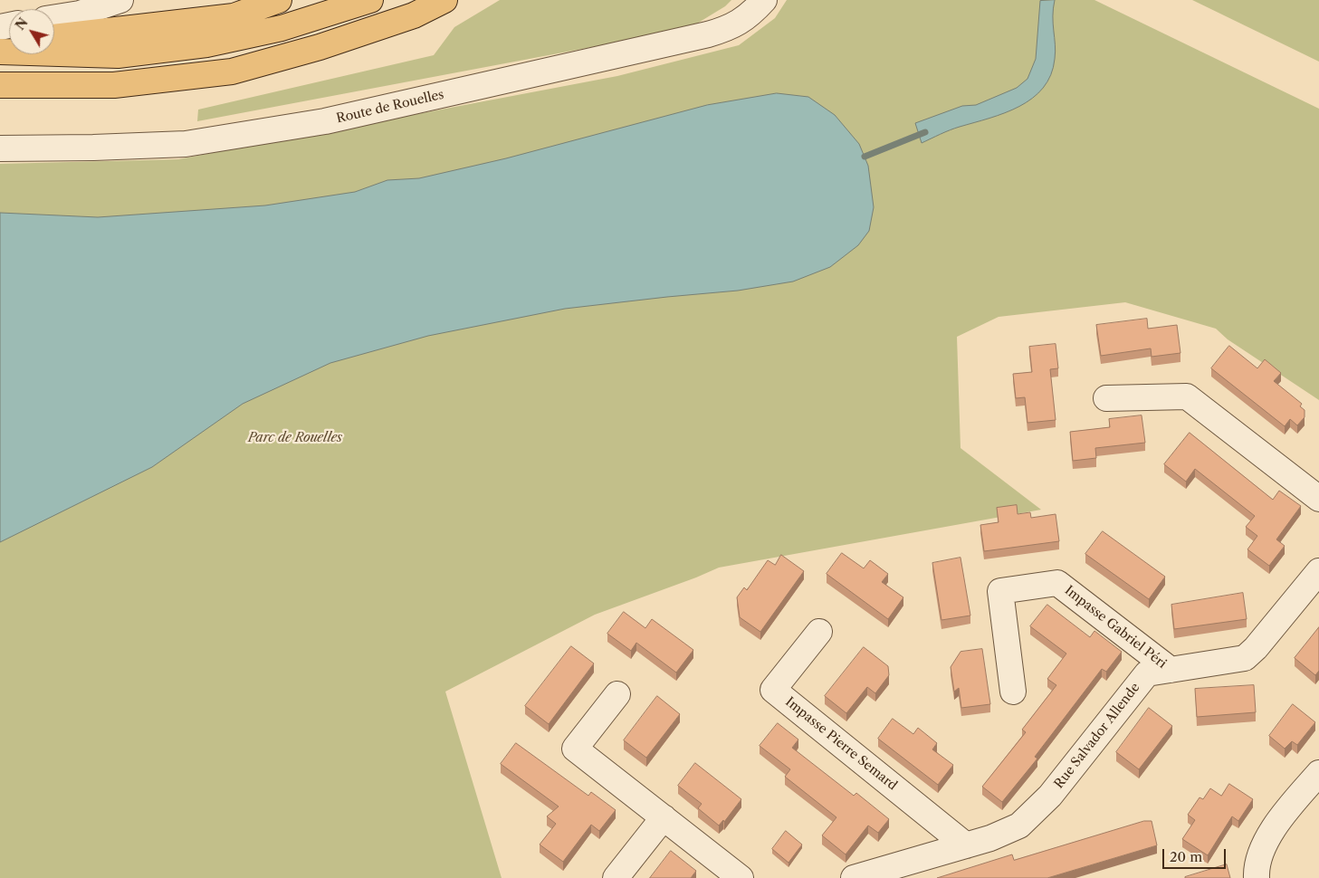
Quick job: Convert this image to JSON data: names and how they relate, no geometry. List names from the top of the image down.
{
  "streets": {
    "street": [
      "Route de Rouelles",
      "Impasse Gabriel Péri",
      "Rue Salvador Allende",
      "Impasse Pierre Semard"
    ]
  },
  "crossings": [
    ["Impasse Gabriel Péri", "Rue Salvador Allende"],
    ["Rue Salvador Allende", "Impasse Pierre Semard"]
  ],
  "parks": ["Parc de Rouelles"],
  "scale_bar": "20 m",
  "north": "top left"
}
